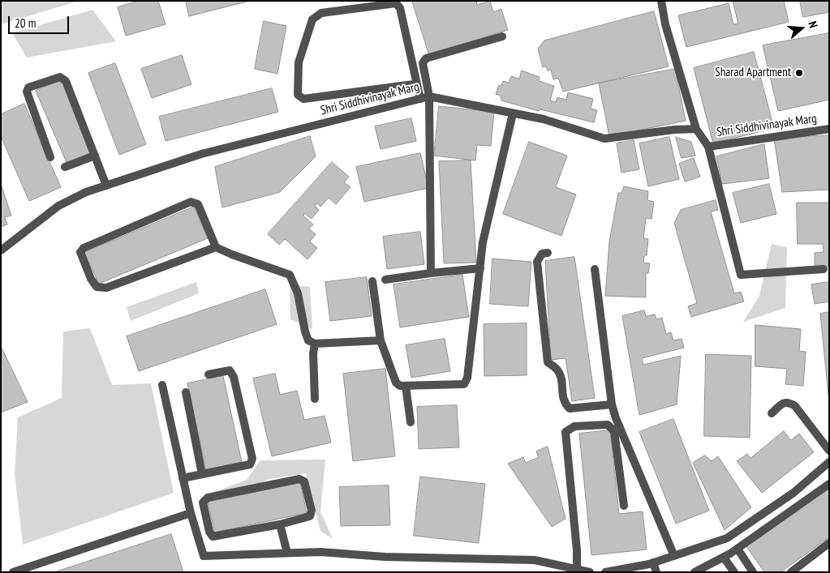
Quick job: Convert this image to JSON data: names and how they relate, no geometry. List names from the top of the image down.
{
  "streets": {
    "street": ["Shri Siddhivinayak Marg"]
  },
  "places": ["Sharad Apartment"],
  "scale_bar": "20 m",
  "north": "right"
}
